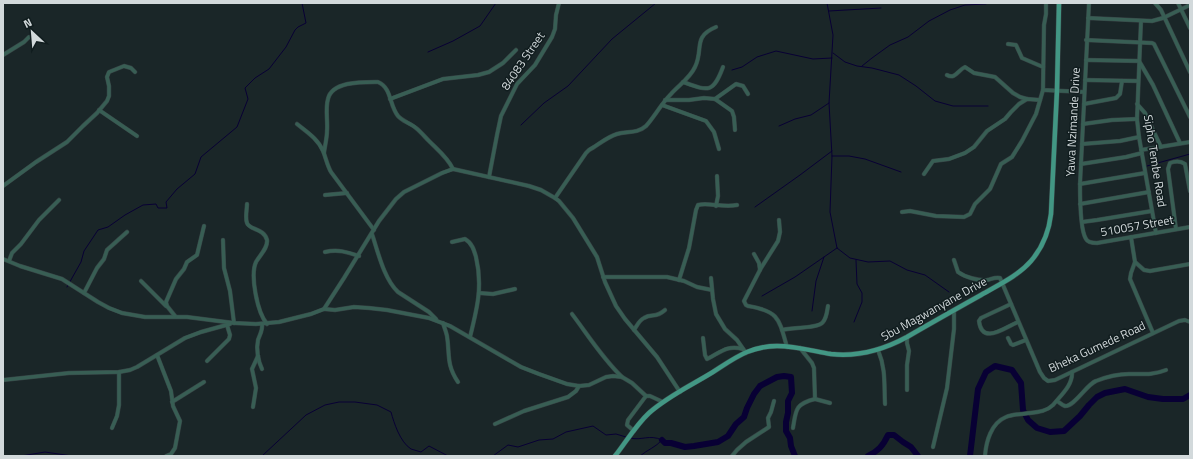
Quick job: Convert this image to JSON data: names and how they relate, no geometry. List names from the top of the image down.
{
  "streets": {
    "main road": ["Sbu Magwanyane Drive"],
    "street": [
      "84083 Street",
      "Yawa Nzimande Drive",
      "Sipho Tembe Road",
      "510057 Street",
      "Bheka Gumede Road"
    ]
  },
  "crossings": [
    ["Yawa Nzimande Drive", "510057 Street"],
    ["Sipho Tembe Road", "510057 Street"],
    ["Sbu Magwanyane Drive", "Bheka Gumede Road"]
  ],
  "north": "top left"
}
